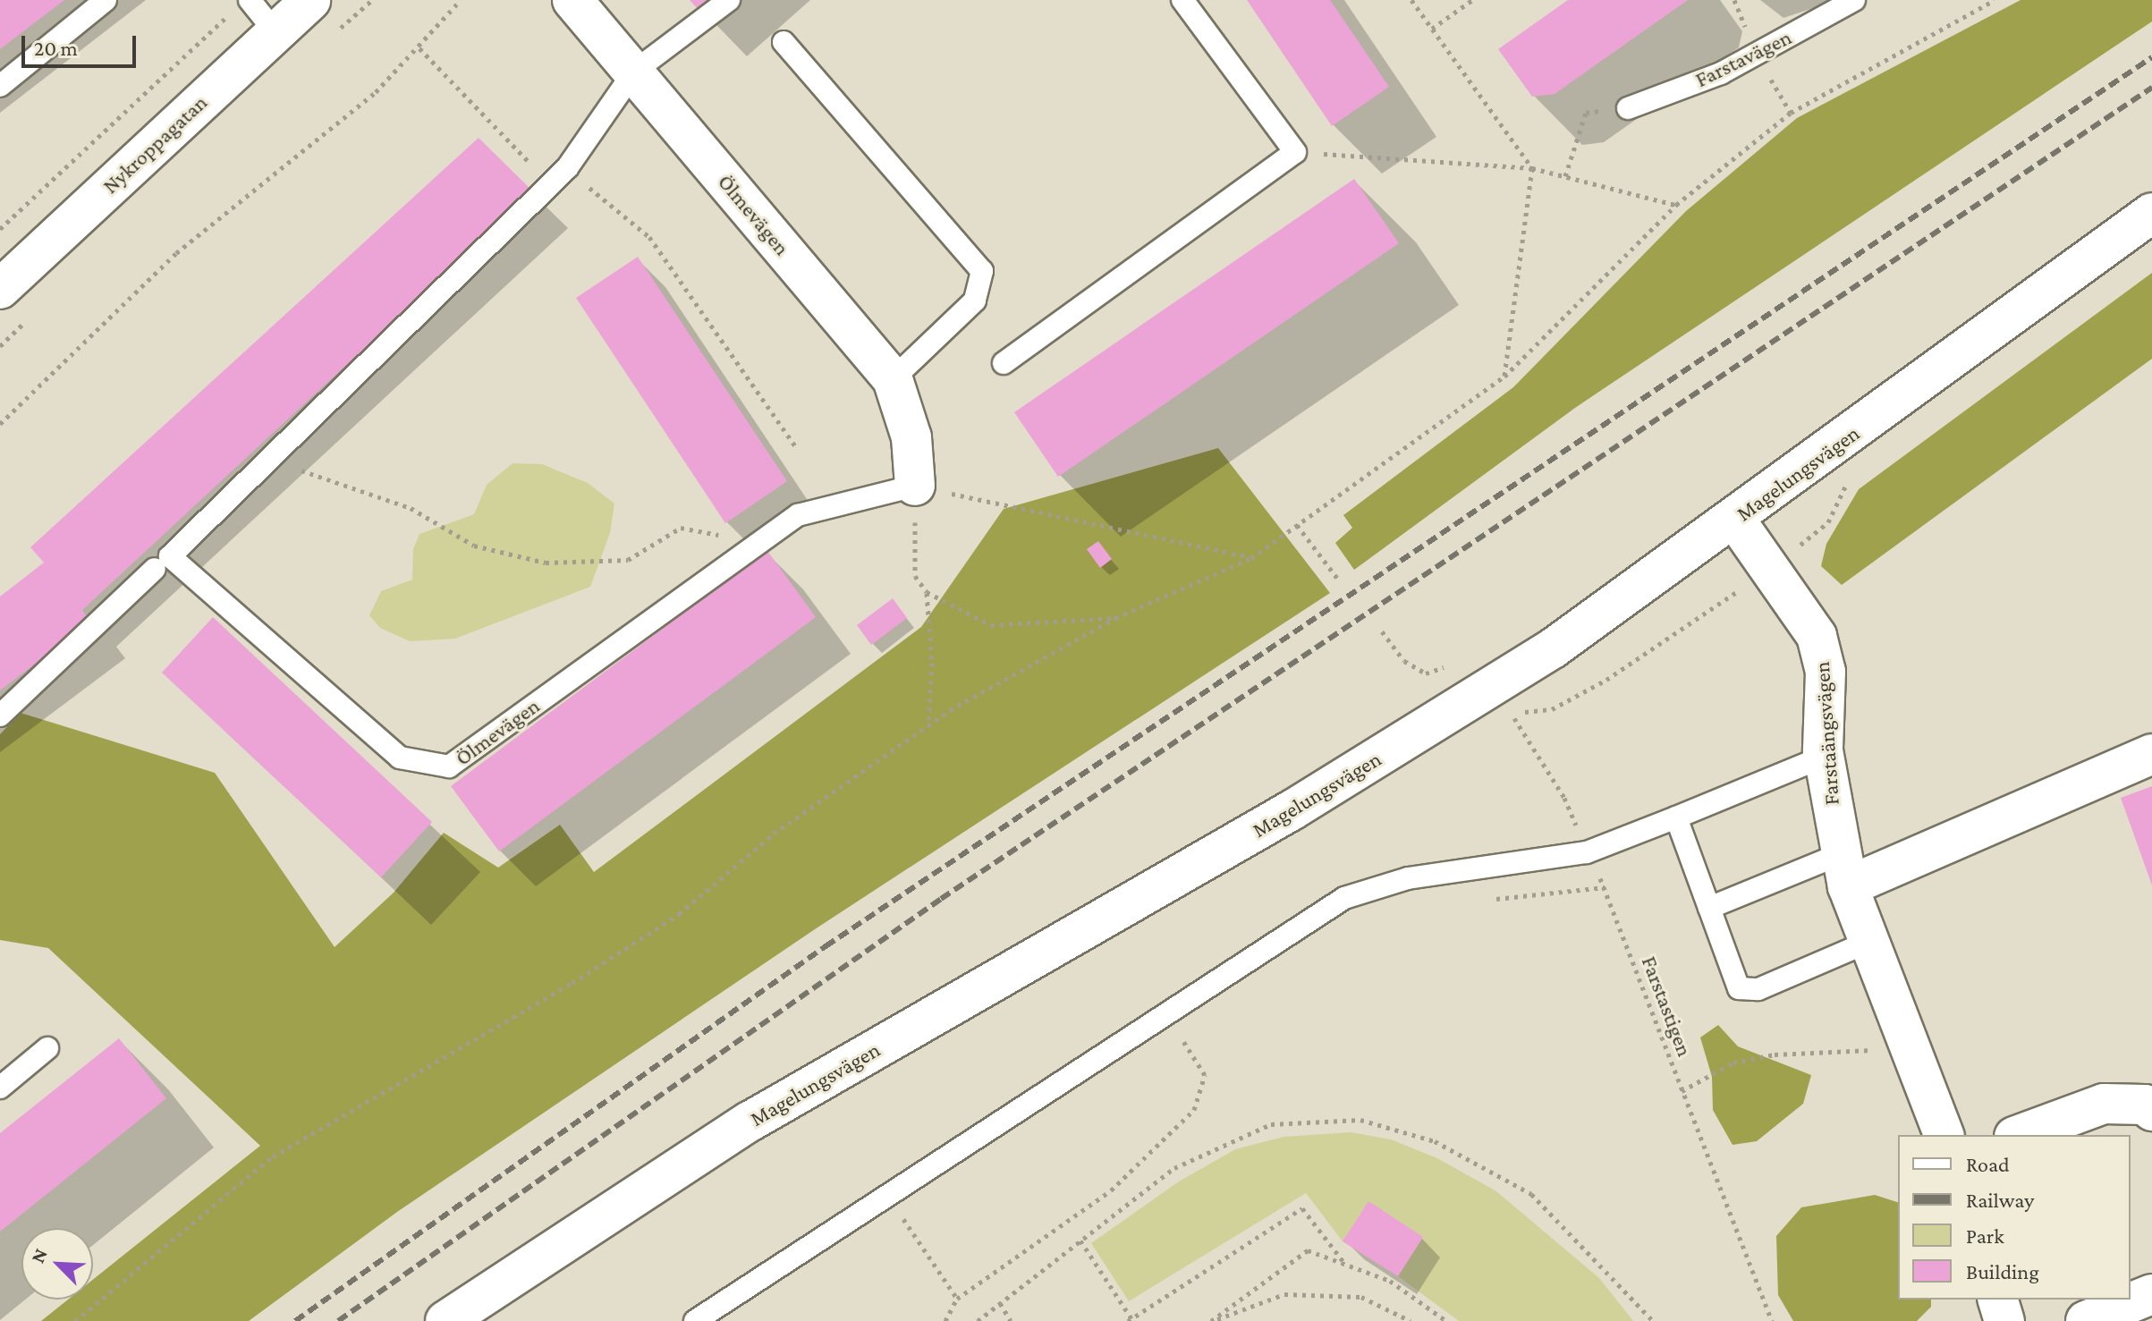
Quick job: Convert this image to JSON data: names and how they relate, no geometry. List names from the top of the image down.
{
  "streets": {
    "street": [
      "Nykroppagatan",
      "Ölmevägen",
      "Magelungsvägen",
      "Farstaängsvägen"
    ],
    "lane": ["Farstavägen"],
    "path": ["Farstastigen"]
  },
  "crossings": [
    ["Magelungsvägen", "Farstaängsvägen"]
  ],
  "legend": [
    "Road",
    "Railway",
    "Park",
    "Building"
  ],
  "scale_bar": "20 m",
  "north": "top left"
}
